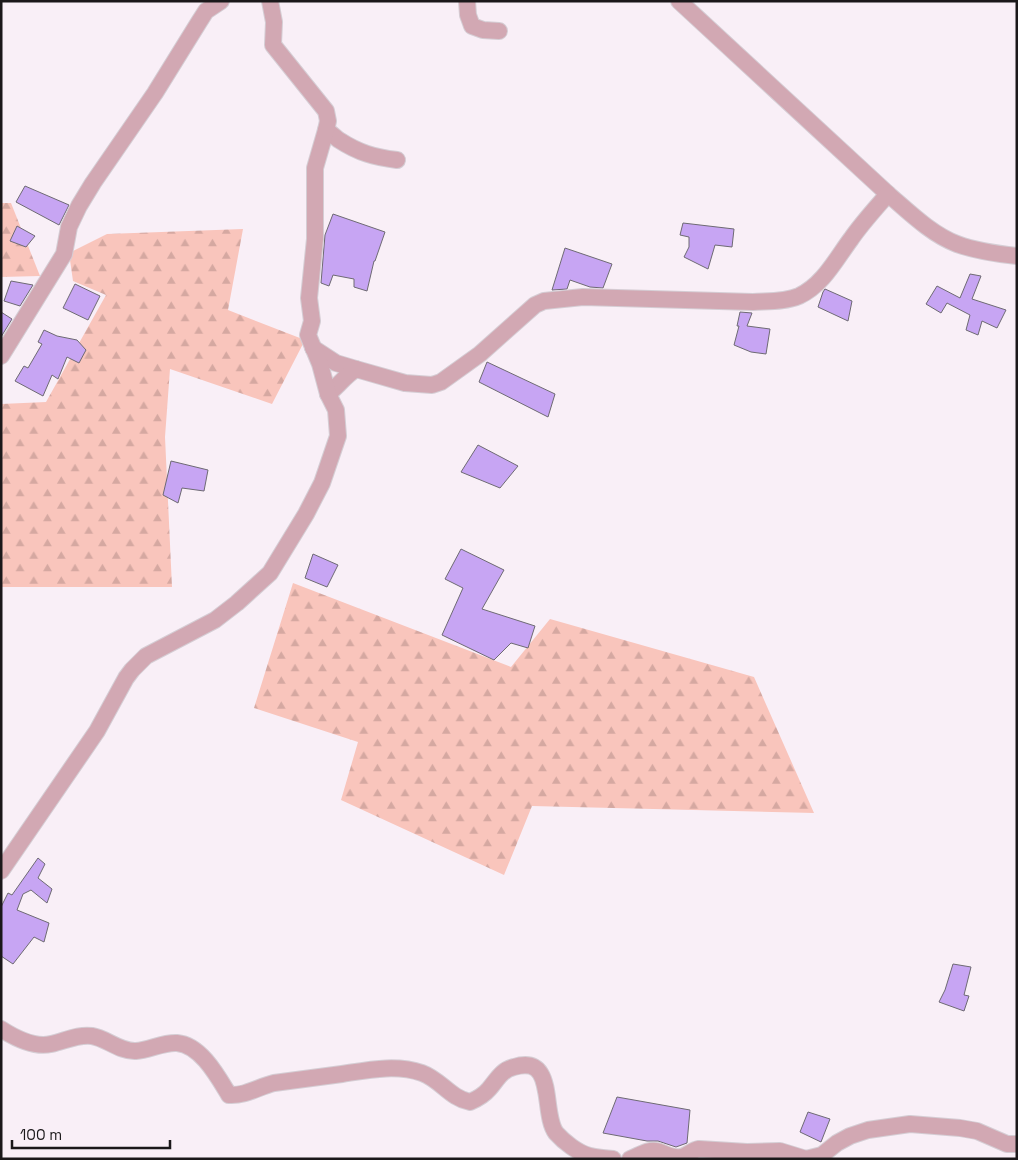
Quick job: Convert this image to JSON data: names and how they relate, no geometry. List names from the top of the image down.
{
  "scale_bar": "100 m"
}
